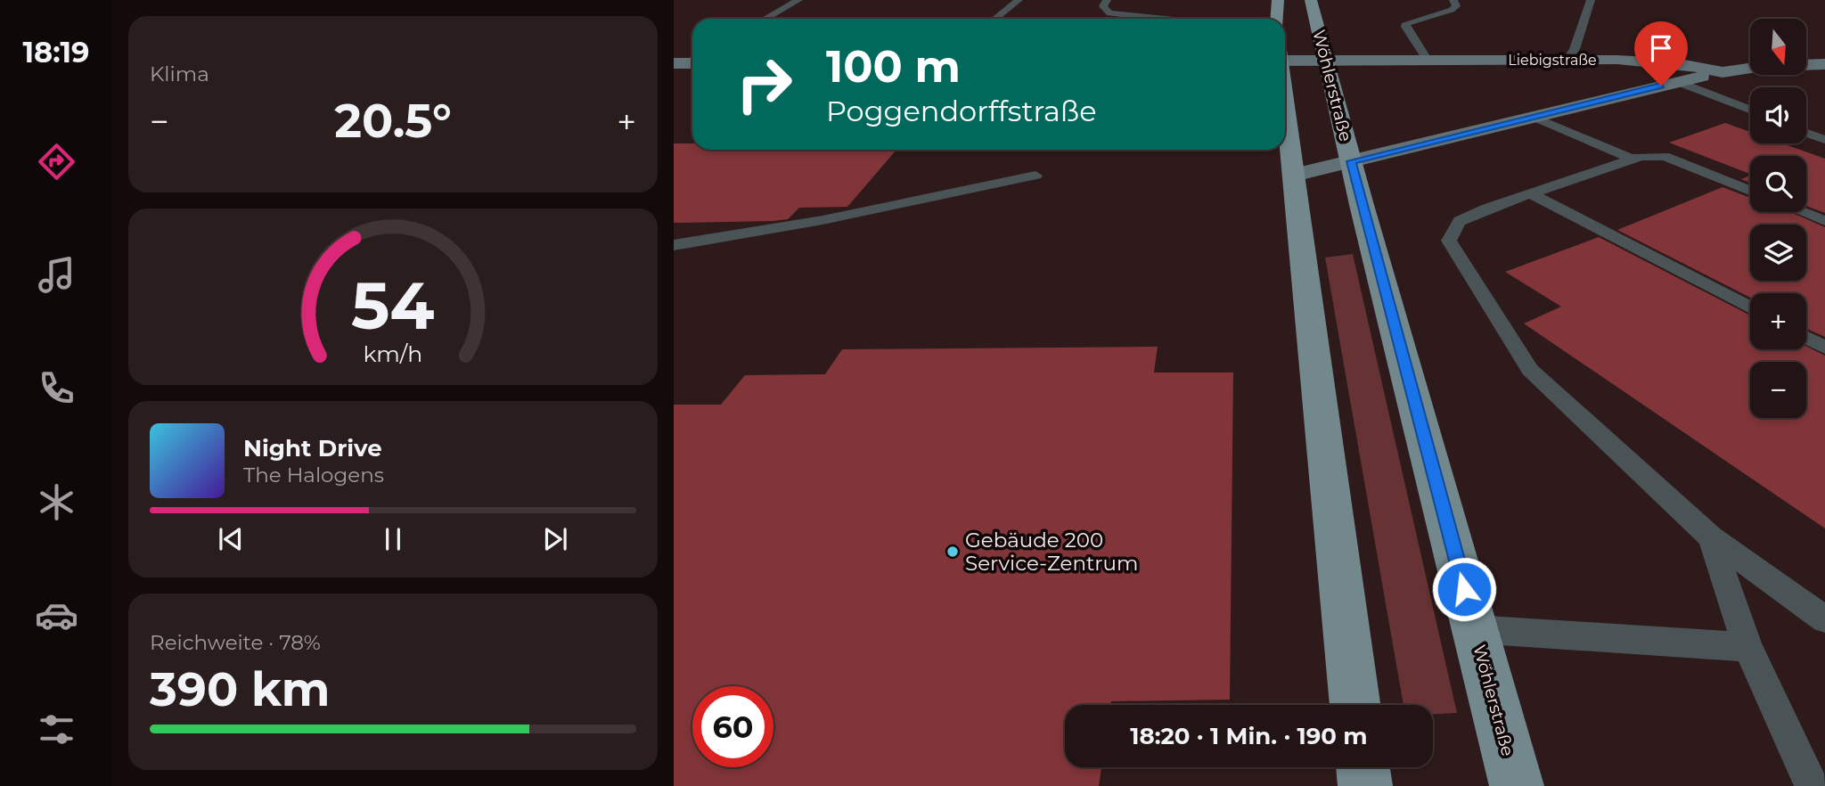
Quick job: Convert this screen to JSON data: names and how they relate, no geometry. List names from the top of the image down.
{
  "streets": {
    "main road": ["Wöhlerstraße"],
    "street": ["Liebigstraße"]
  },
  "crossings": [
    ["Liebigstraße", "Wöhlerstraße"]
  ],
  "places": ["Gebäude 200 Service-Zentrum"],
  "north": "bottom",
  "page": {
    "tabs": "18:19",
    "tile": [
      "Klima",
      ["Reichweite · 78%", "390 km"]
    ],
    "map_buttons": ["+", "−"],
    "turn": ["100 m", "Poggendorffstraße"],
    "heat": ["−", "20.5°", "+"],
    "song": ["Night Drive", "The Halogens"],
    "limit": "60",
    "trip": "18:20 · 1 Min. · 190 m",
    "gauge": ["54", "km/h"]
  }
}
